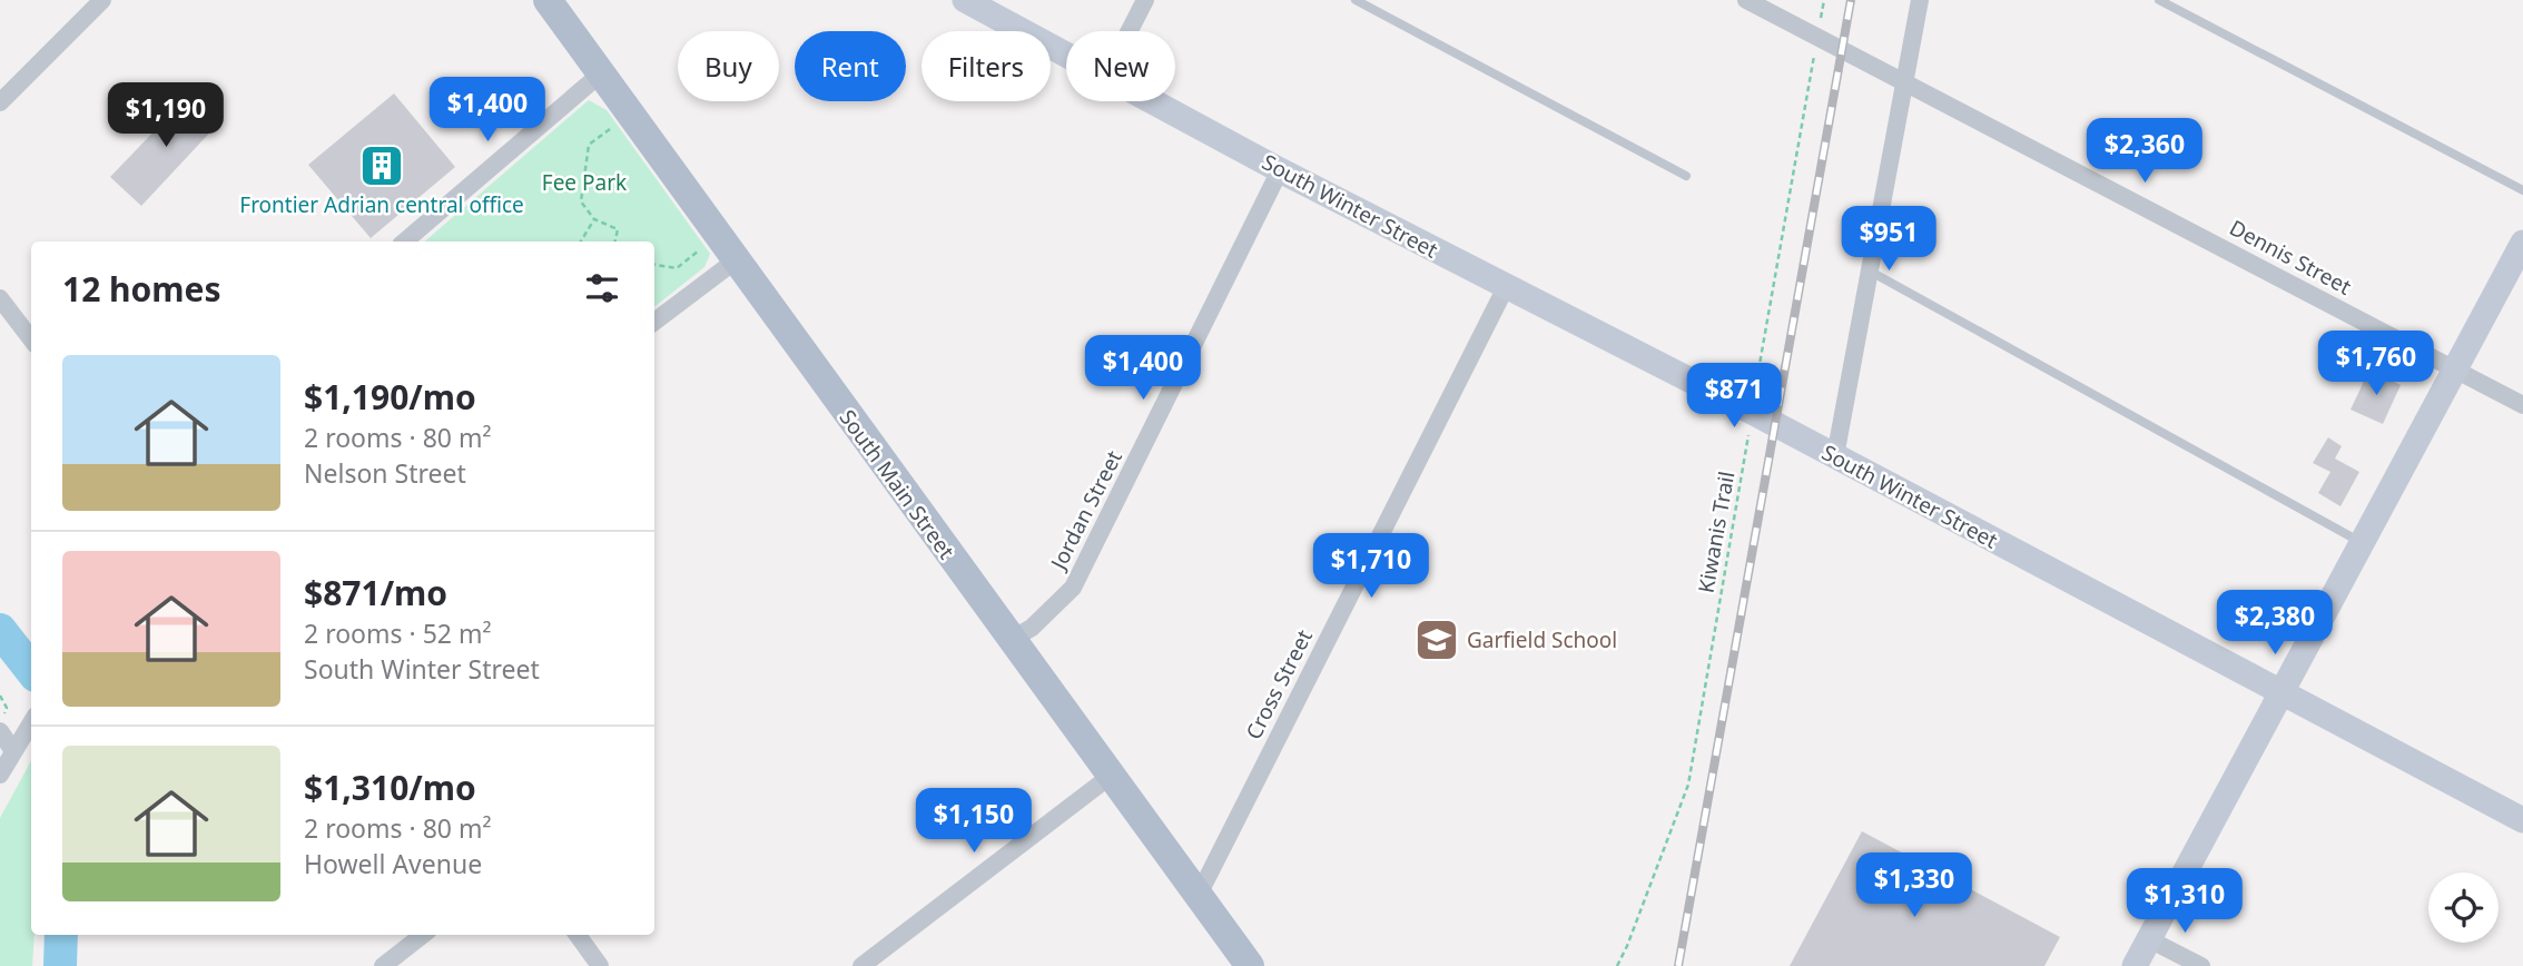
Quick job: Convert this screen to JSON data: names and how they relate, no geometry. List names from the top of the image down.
{
  "streets": {
    "main road": ["South Main Street"],
    "street": [
      "South Winter Street",
      "Dennis Street",
      "Jordan Street",
      "Cross Street"
    ],
    "path": ["Kiwanis Trail"]
  },
  "crossings": [
    ["South Winter Street", "Jordan Street"],
    ["South Winter Street", "Kiwanis Trail"],
    ["South Winter Street", "Cross Street"],
    ["Dennis Street", "Kiwanis Trail"],
    ["South Main Street", "Jordan Street"],
    ["South Main Street", "Cross Street"]
  ],
  "parks": ["Fee Park"],
  "places": {
    "building": ["Frontier Adrian central office"],
    "school or university": ["Garfield School"]
  },
  "page": {
    "chip": [
      "Buy",
      "Rent",
      "Filters",
      "New"
    ],
    "price": [
      "$1,400",
      "$1,190",
      "$2,360",
      "$951",
      "$1,760",
      "$1,400",
      "$871",
      "$1,710",
      "$2,380",
      "$1,150",
      "$1,330",
      "$1,310"
    ],
    "heading": "12 homes",
    "list": [
      {
        "name": "$1,190/mo",
        "note": "2 rooms · 80 m² · Nelson Street"
      },
      {
        "name": "$871/mo",
        "note": "2 rooms · 52 m² · South Winter Street"
      },
      {
        "name": "$1,310/mo",
        "note": "2 rooms · 80 m² · Howell Avenue"
      }
    ]
  }
}
